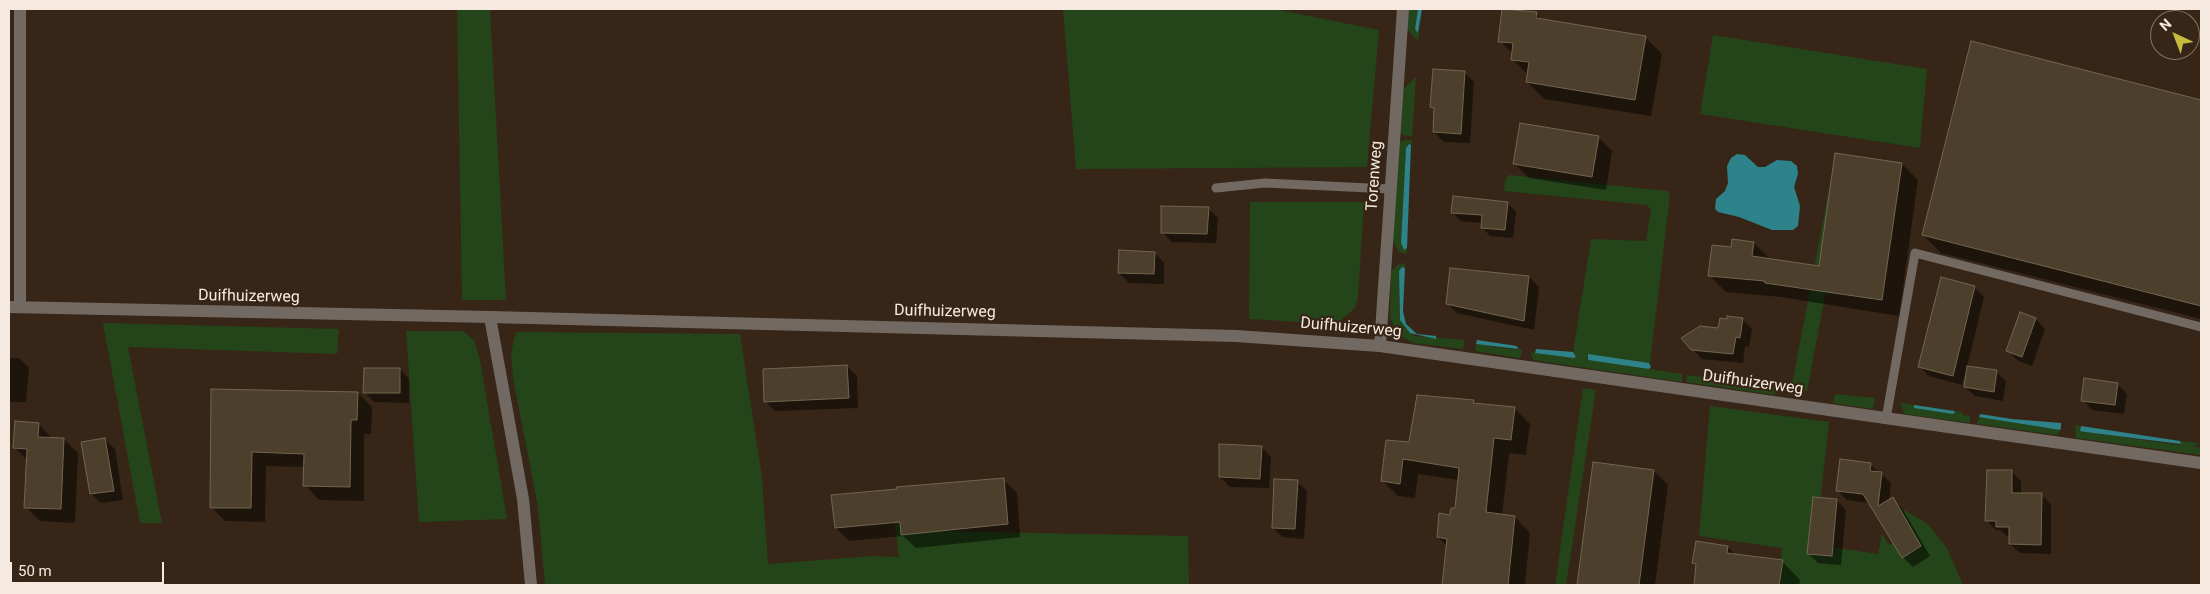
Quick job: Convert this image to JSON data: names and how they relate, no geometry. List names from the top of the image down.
{
  "streets": {
    "street": ["Torenweg", "Duifhuizerweg"]
  },
  "crossings": [
    ["Torenweg", "Duifhuizerweg"]
  ],
  "scale_bar": "50 m",
  "north": "top left"
}
